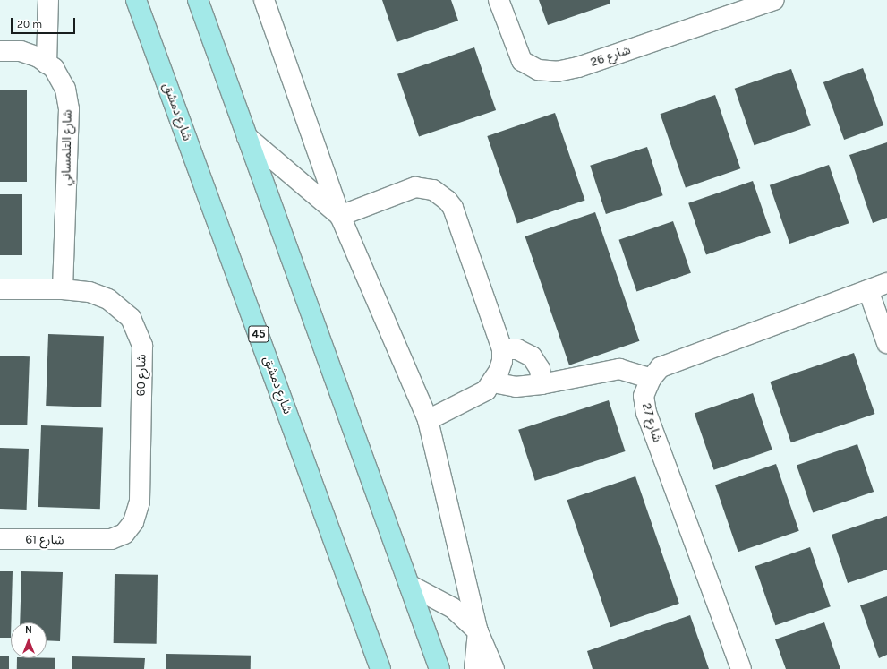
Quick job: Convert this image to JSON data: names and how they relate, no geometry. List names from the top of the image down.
{
  "streets": {
    "main road": ["شارع دمشق", "45"],
    "street": [
      "شارع 26",
      "شارع التلمساني",
      "شارع 60",
      "شارع 27",
      "شارع 61"
    ]
  },
  "crossings": [
    ["شارع التلمساني", "شارع 60"],
    ["شارع 60", "شارع 61"]
  ],
  "scale_bar": "20 m",
  "north": "top"
}
